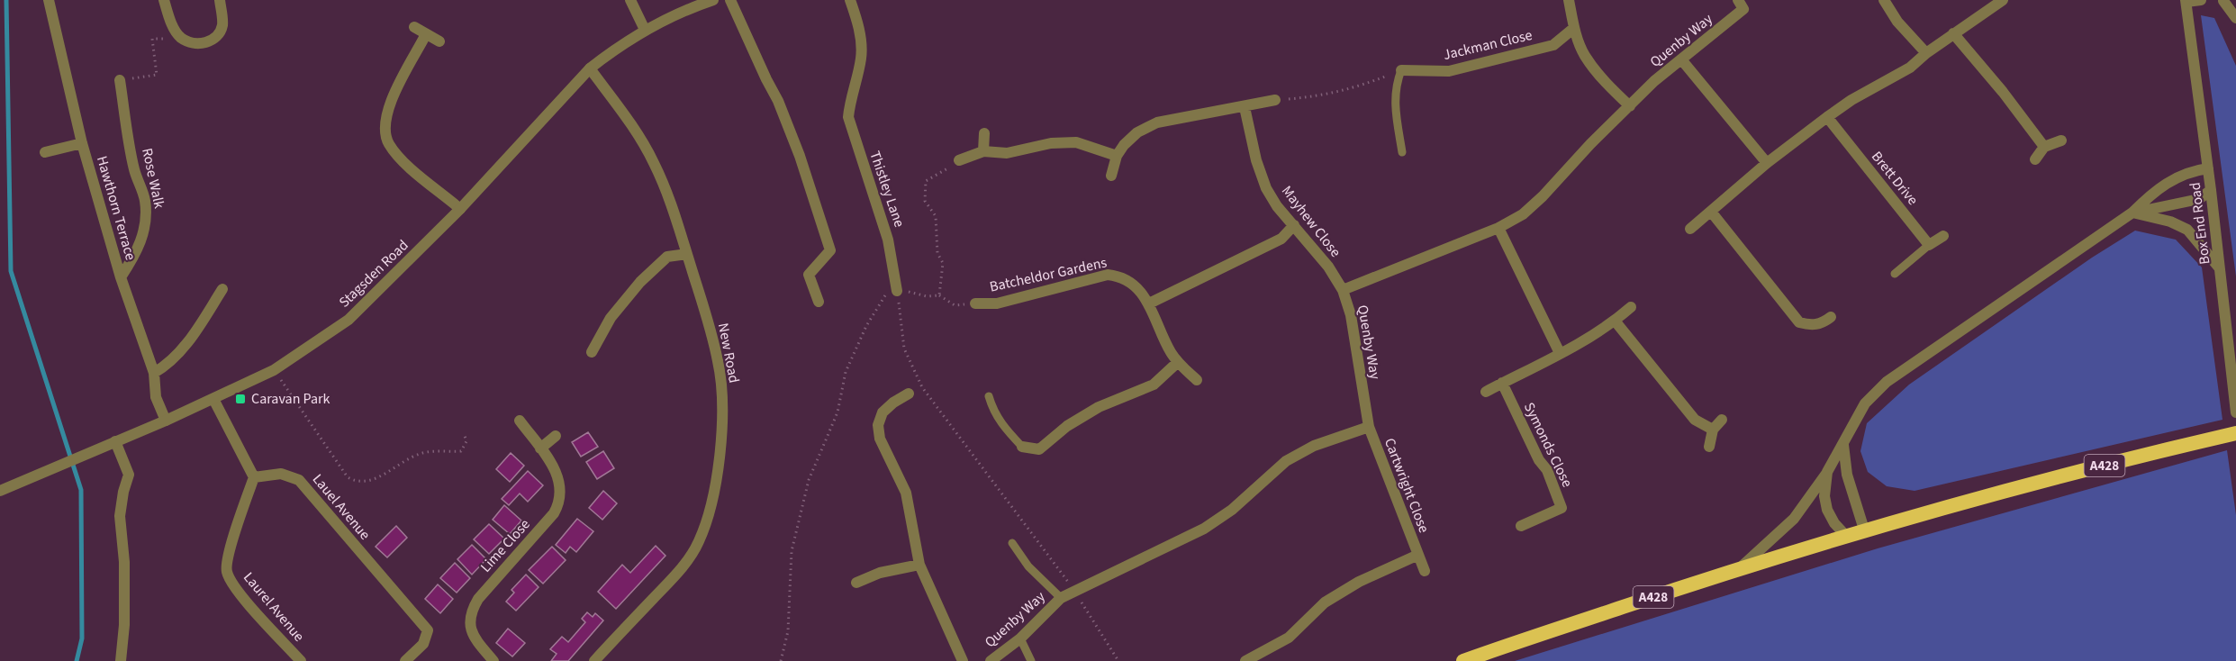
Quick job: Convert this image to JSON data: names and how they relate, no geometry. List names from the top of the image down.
{
  "streets": {
    "highway": ["A428"],
    "street": [
      "Quenby Way",
      "Jackman Close",
      "Rose Walk",
      "Brett Drive",
      "Thistley Lane",
      "Hawthorn Terrace",
      "Mayhew Close",
      "Box End Road",
      "Stagsden Road",
      "Batcheldor Gardens",
      "New Road",
      "Symonds Close",
      "Cartwright Close",
      "Lauel Avenue",
      "Lime Close",
      "Laurel Avenue"
    ]
  },
  "crossings": [
    ["Quenby Way", "Mayhew Close"],
    ["Quenby Way", "Cartwright Close"],
    ["Rose Walk", "Hawthorn Terrace"],
    ["Hawthorn Terrace", "Stagsden Road"],
    ["Stagsden Road", "New Road"],
    ["Lauel Avenue", "Laurel Avenue"]
  ],
  "places": {
    "transit": ["Caravan Park"]
  }
}
